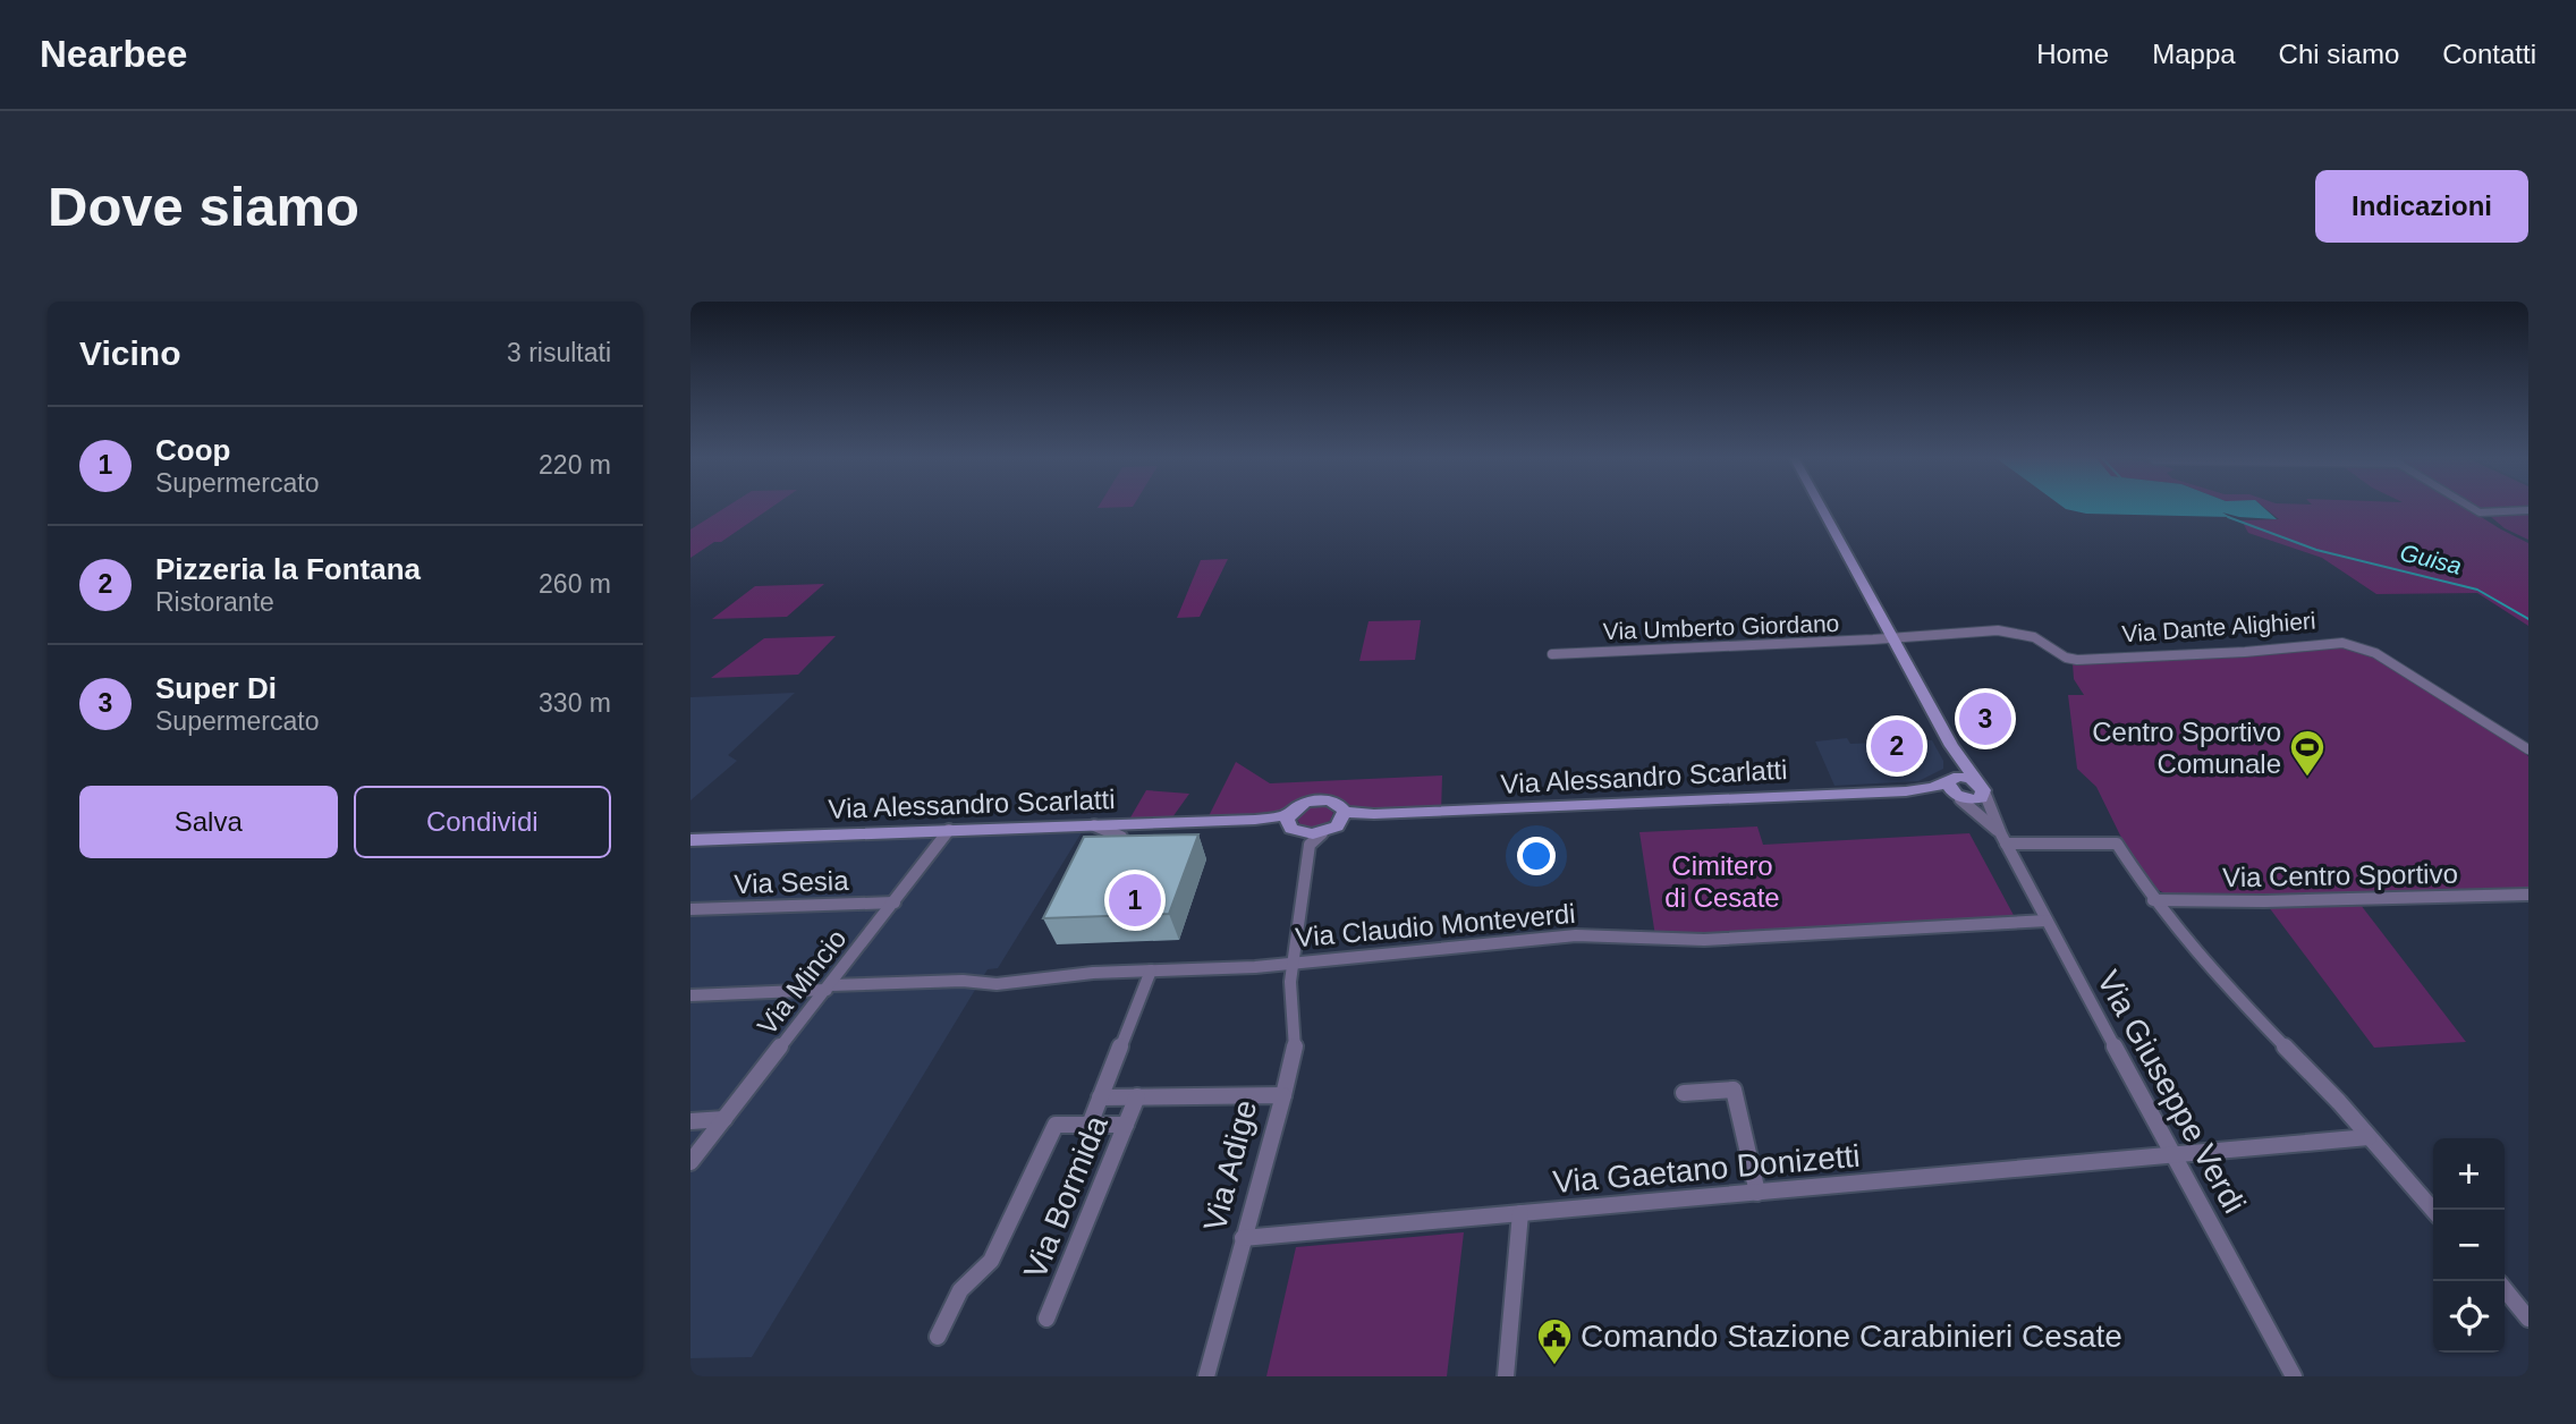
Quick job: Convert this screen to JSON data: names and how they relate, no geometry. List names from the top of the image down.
{
  "streets": {
    "street": [
      "Via Umberto Giordano",
      "Via Dante Alighieri",
      "Via Alessandro Scarlatti",
      "Via Centro Sportivo",
      "Via Sesia",
      "Via Claudio Monteverdi",
      "Via Mincio",
      "Via Giuseppe Verdi",
      "Via Adige",
      "Via Gaetano Donizetti",
      "Via Bormida"
    ]
  },
  "crossings": [
    ["Via Umberto Giordano", "Via Dante Alighieri"],
    ["Via Umberto Giordano", "Via Giuseppe Verdi"],
    ["Via Dante Alighieri", "Via Giuseppe Verdi"],
    ["Via Alessandro Scarlatti", "Via Mincio"],
    ["Via Alessandro Scarlatti", "Via Giuseppe Verdi"],
    ["Via Sesia", "Via Mincio"],
    ["Via Claudio Monteverdi", "Via Mincio"],
    ["Via Claudio Monteverdi", "Via Giuseppe Verdi"],
    ["Via Giuseppe Verdi", "Via Gaetano Donizetti"],
    ["Via Adige", "Via Gaetano Donizetti"],
    ["Via Adige", "Via Bormida"]
  ],
  "water": ["Guisa"],
  "parks": ["Cimitero di Cesate"],
  "places": {
    "sports": ["Centro Sportivo Comunale"],
    "public building": ["Comando Stazione Carabinieri Cesate"]
  },
  "page": {
    "header": "Nearbee",
    "nav": [
      "Home",
      "Mappa",
      "Chi siamo",
      "Contatti"
    ],
    "buttons": [
      "Indicazioni",
      ["Salva", "Condividi"]
    ],
    "title": "Dove siamo",
    "heading": ["Vicino", "3 risultati"],
    "list": [
      {
        "mark": "1",
        "name": "Coop",
        "note": "Supermercato",
        "value": "220 m"
      },
      {
        "mark": "2",
        "name": "Pizzeria la Fontana",
        "note": "Ristorante",
        "value": "260 m"
      },
      {
        "mark": "3",
        "name": "Super Di",
        "note": "Supermercato",
        "value": "330 m"
      }
    ],
    "pins": ["3", "2", "1"],
    "map_buttons": ["+", "−"]
  }
}
